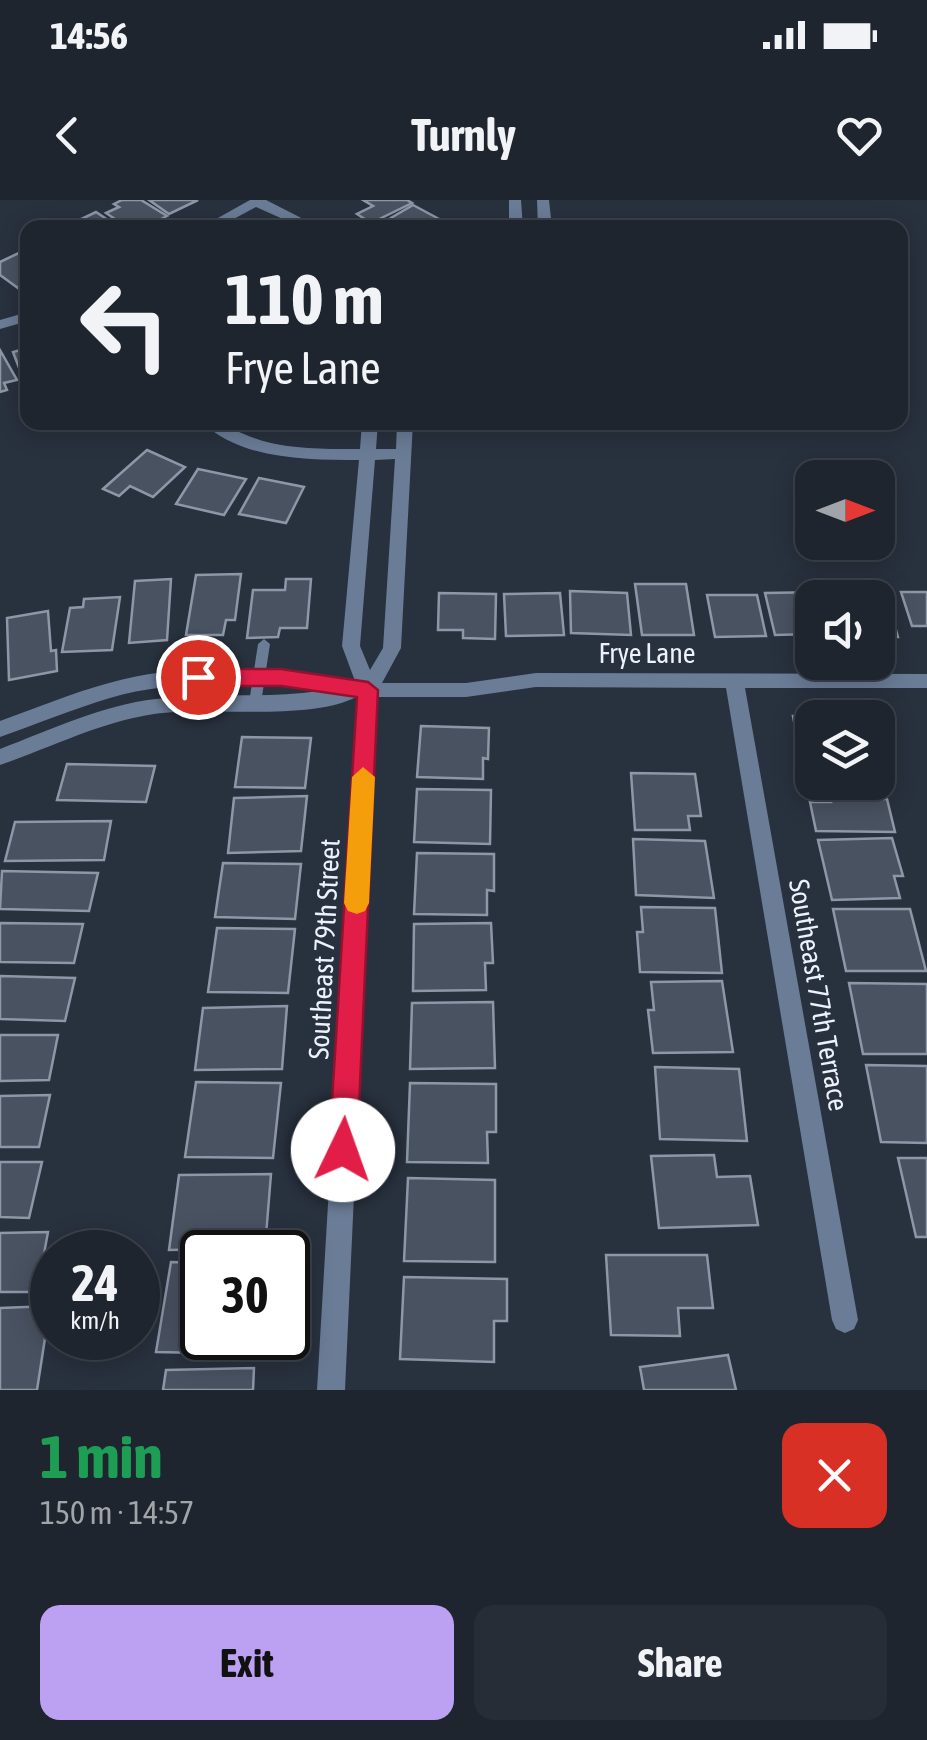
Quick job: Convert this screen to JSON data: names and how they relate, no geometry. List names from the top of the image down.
{
  "streets": {
    "street": ["Frye Lane", "Southeast 79th Street", "Southeast 77th Terrace"]
  },
  "crossings": [
    ["Frye Lane", "Southeast 79th Street"],
    ["Frye Lane", "Southeast 77th Terrace"]
  ],
  "north": "right",
  "page": {
    "status": "14:56",
    "header": "Turnly",
    "turn": ["110 m", "Frye Lane"],
    "speed": "24 km/h",
    "limit": "30",
    "heading": ["1 min", "150 m · 14:57"],
    "buttons": ["Exit", "Share"]
  }
}
